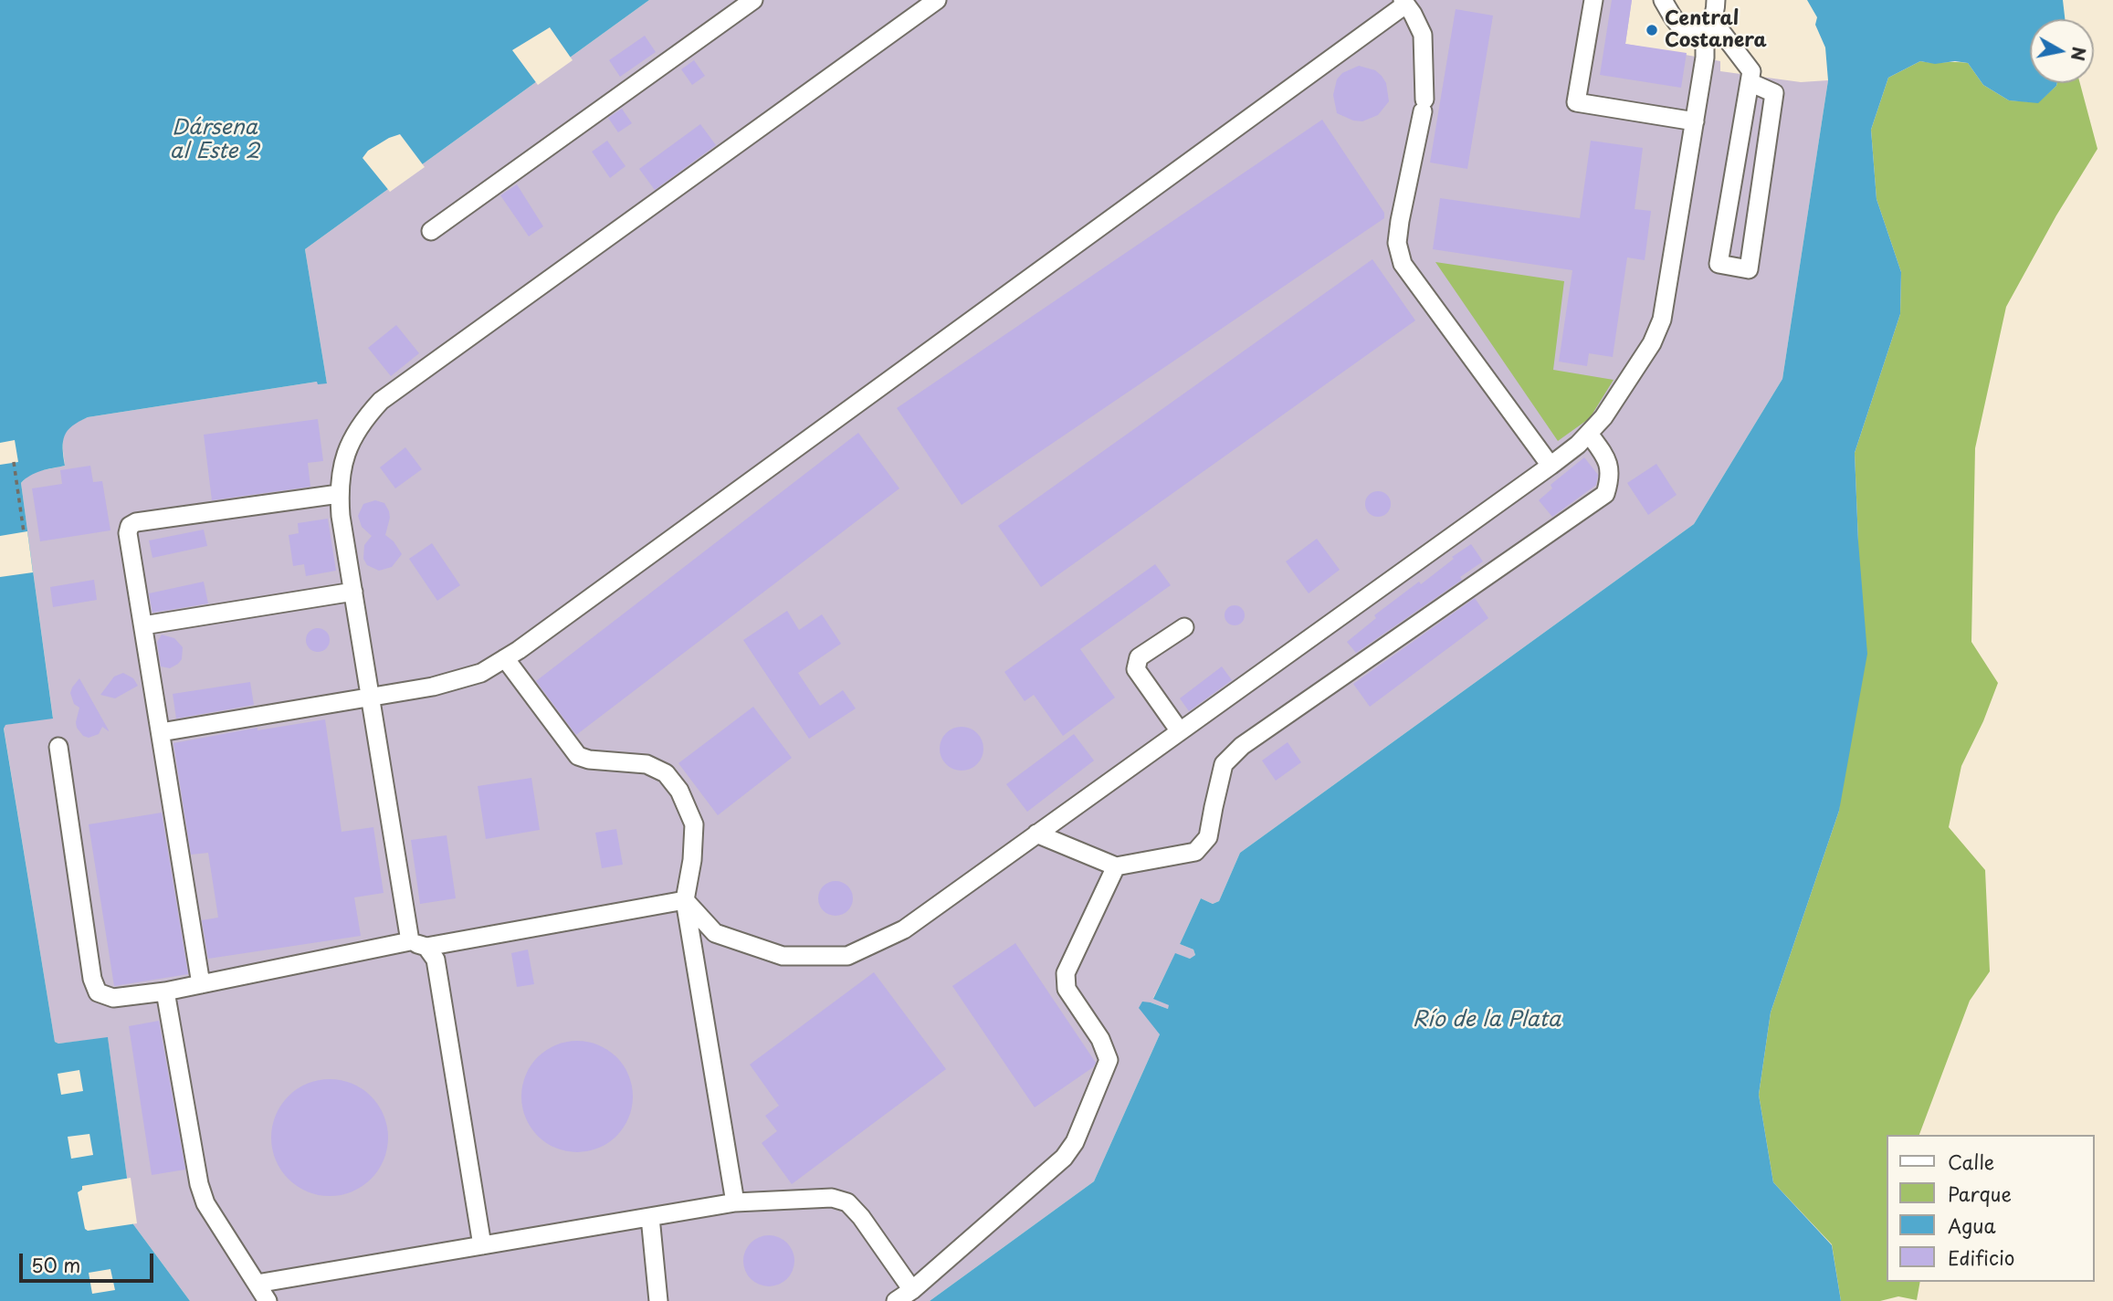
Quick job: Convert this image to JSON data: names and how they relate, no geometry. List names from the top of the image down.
{
  "water": ["Dársena al Este 2", "Río de la Plata"],
  "places": ["Central Costanera"],
  "legend": [
    "Calle",
    "Parque",
    "Agua",
    "Edificio"
  ],
  "scale_bar": "50 m",
  "north": "right"
}
